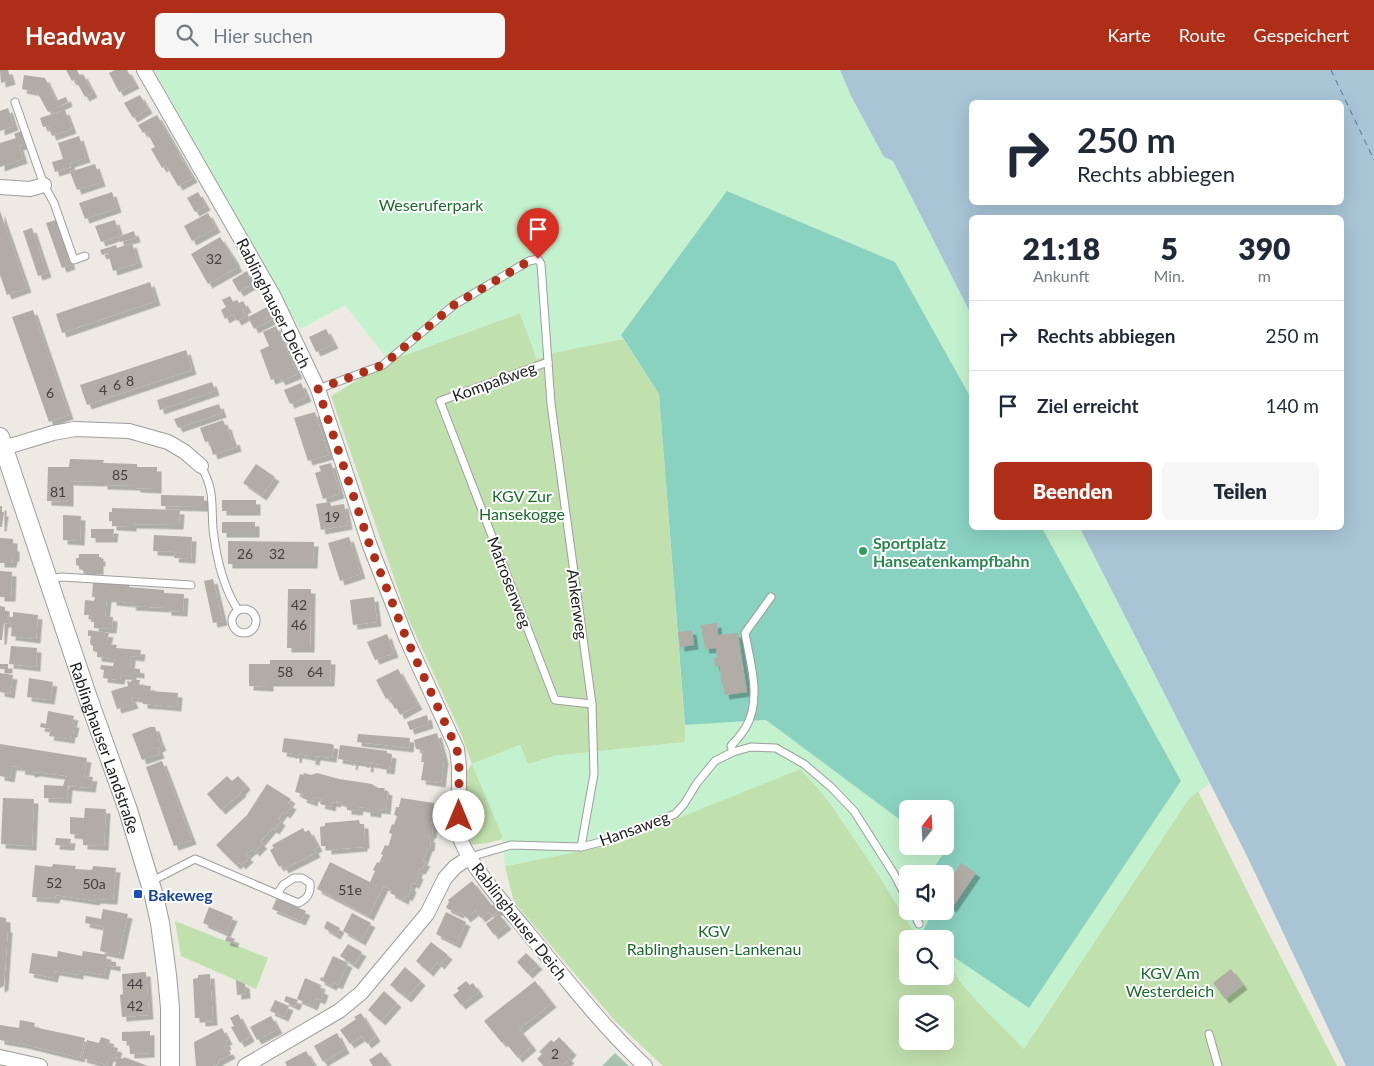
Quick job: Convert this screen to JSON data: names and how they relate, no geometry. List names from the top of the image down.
{
  "streets": {
    "street": ["Rablinghauser Deich", "Rablinghauser Landstraße"],
    "lane": [
      "Kompaßweg",
      "Matrosenweg",
      "Ankerweg",
      "Hansaweg"
    ]
  },
  "crossings": [
    ["Rablinghauser Deich", "Ankerweg"],
    ["Rablinghauser Deich", "Hansaweg"],
    ["Kompaßweg", "Matrosenweg"],
    ["Kompaßweg", "Ankerweg"],
    ["Matrosenweg", "Ankerweg"],
    ["Ankerweg", "Hansaweg"]
  ],
  "parks": [
    "Weseruferpark",
    "KGV Zur Hansekogge",
    "KGV Rablinghausen-Lankenau",
    "KGV Am Westerdeich"
  ],
  "places": {
    "other": ["Sportplatz Hanseatenkampfbahn"],
    "transit": ["Bakeweg"]
  },
  "house_numbers": [
    "32",
    "8",
    "6",
    "4",
    "6",
    "85",
    "81",
    "19",
    "26",
    "32",
    "42",
    "46",
    "58",
    "64",
    "52",
    "50a",
    "51e",
    "44",
    "42",
    "2"
  ],
  "north": "top",
  "page": {
    "header": "Headway",
    "search": "Hier suchen",
    "nav": ["Karte", "Route", "Gespeichert"],
    "turn": ["250 m", "Rechts abbiegen"],
    "eta": [
      "21:18",
      "Ankunft",
      "5",
      "Min.",
      "390",
      "m"
    ],
    "list": [
      {
        "name": "Rechts abbiegen",
        "value": "250 m"
      },
      {
        "name": "Ziel erreicht",
        "value": "140 m"
      }
    ],
    "buttons": ["Beenden", "Teilen"]
  }
}
